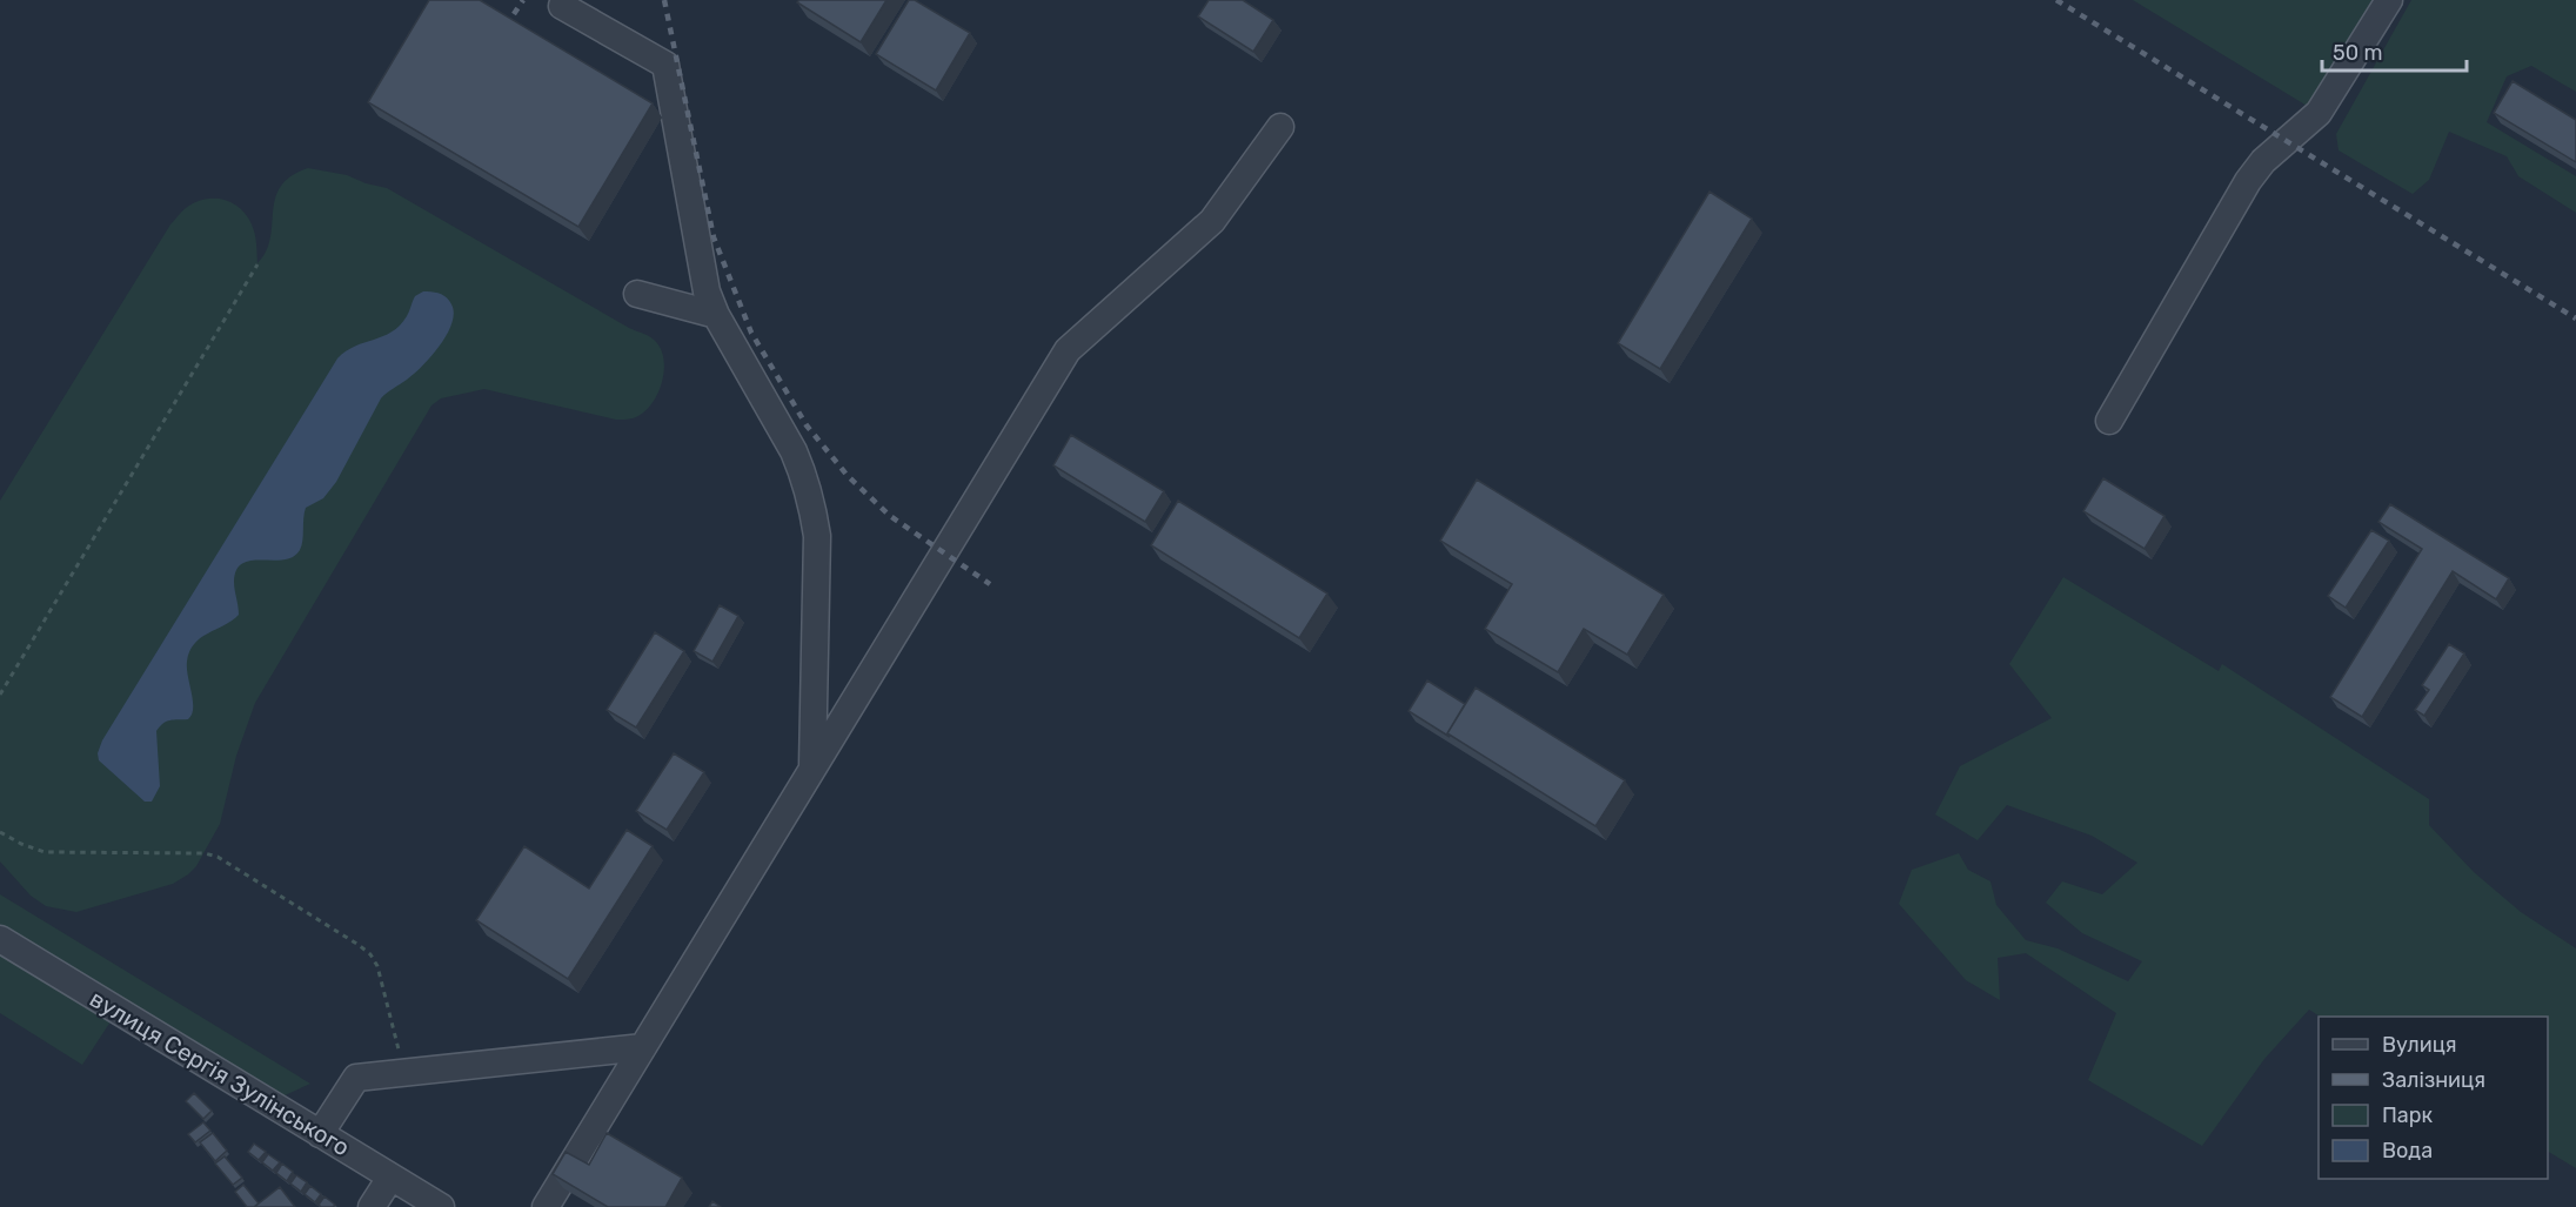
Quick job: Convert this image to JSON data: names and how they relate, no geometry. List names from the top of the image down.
{
  "streets": {
    "street": ["вулиця Сергія Зулінського"]
  },
  "legend": [
    "Вулиця",
    "Залізниця",
    "Парк",
    "Вода"
  ],
  "scale_bar": "50 m"
}
